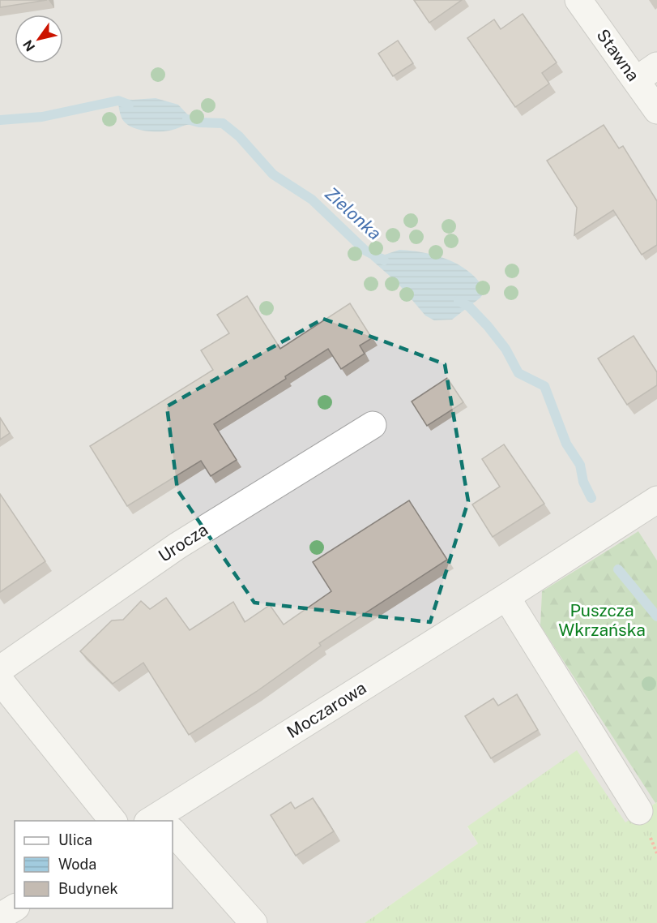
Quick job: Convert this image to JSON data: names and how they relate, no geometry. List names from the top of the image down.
{
  "streets": {
    "street": ["Stawna", "Urocza", "Moczarowa"]
  },
  "water": ["Zielonka"],
  "parks": ["Puszcza Wkrzańska"],
  "legend": ["Ulica", "Woda", "Budynek"],
  "north": "bottom left"
}
